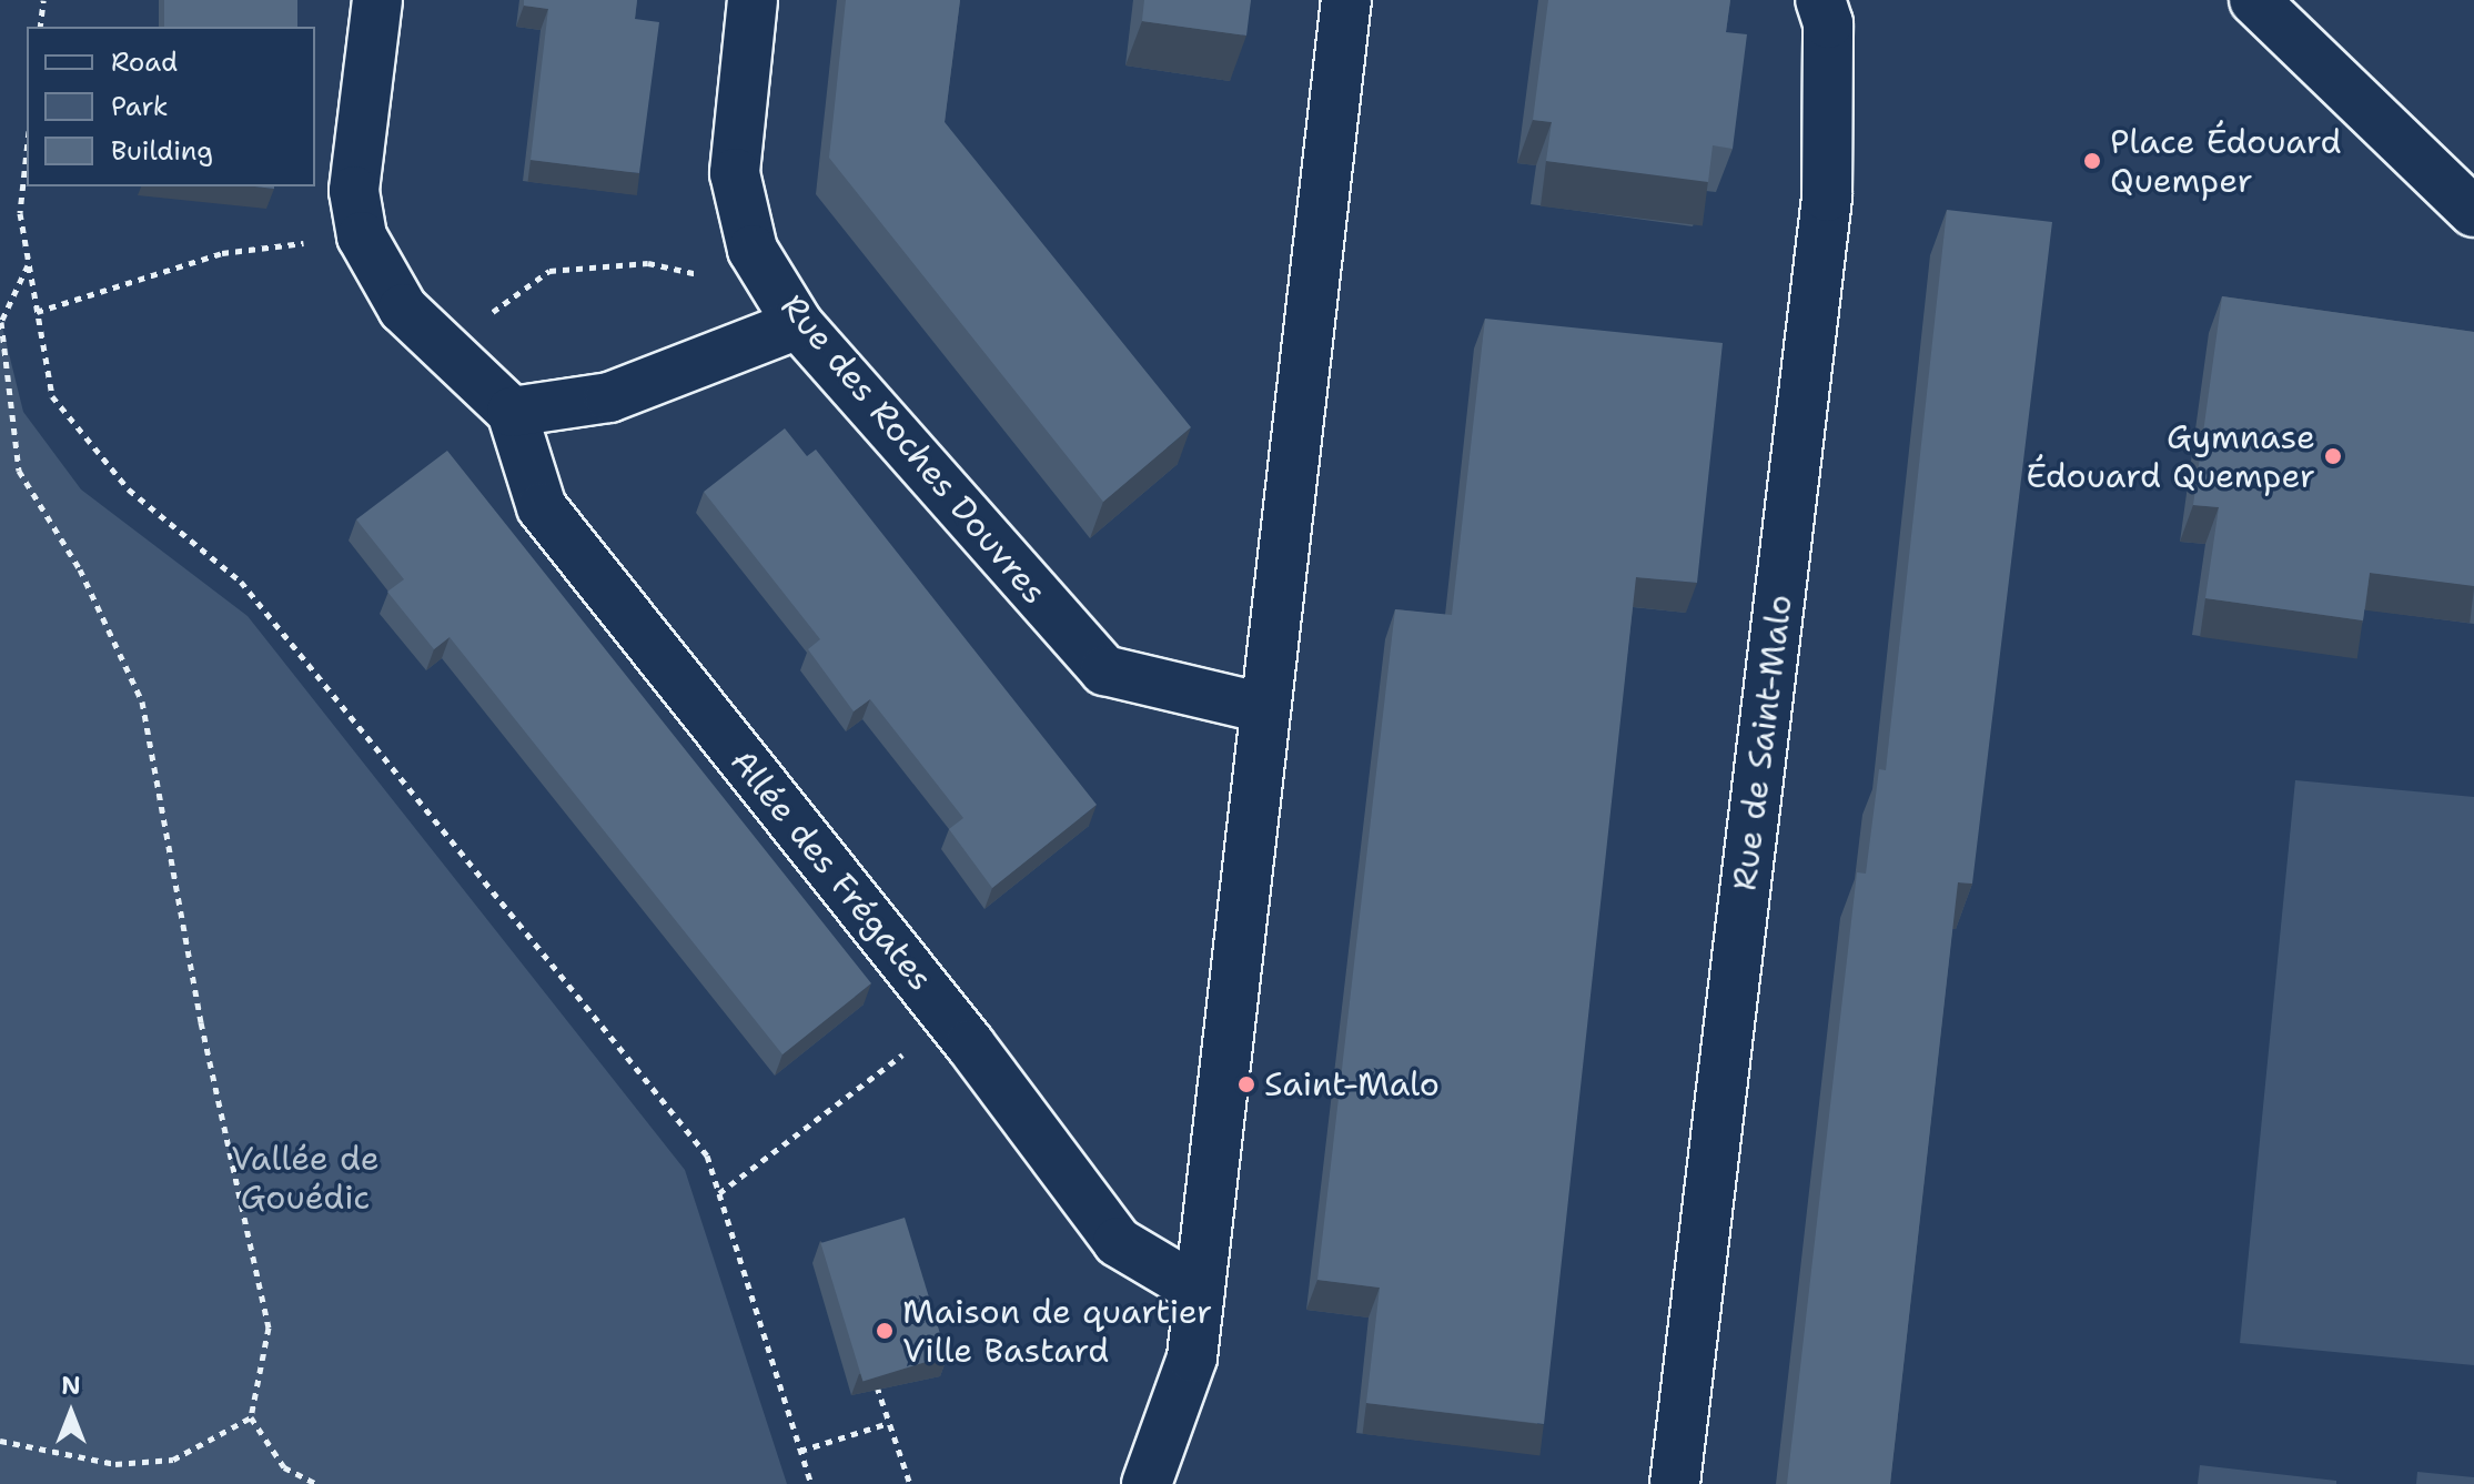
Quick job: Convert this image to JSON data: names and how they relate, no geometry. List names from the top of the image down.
{
  "streets": {
    "street": ["Rue des Roches Douvres", "Rue de Saint-Malo", "Allée des Frégates"]
  },
  "parks": ["Vallée de Gouédic"],
  "places": [
    "Place Édouard Quemper",
    "Gymnase Édouard Quemper",
    "Saint-Malo",
    "Maison de quartier Ville Bastard"
  ],
  "legend": ["Road", "Park", "Building"],
  "north": "top"
}
